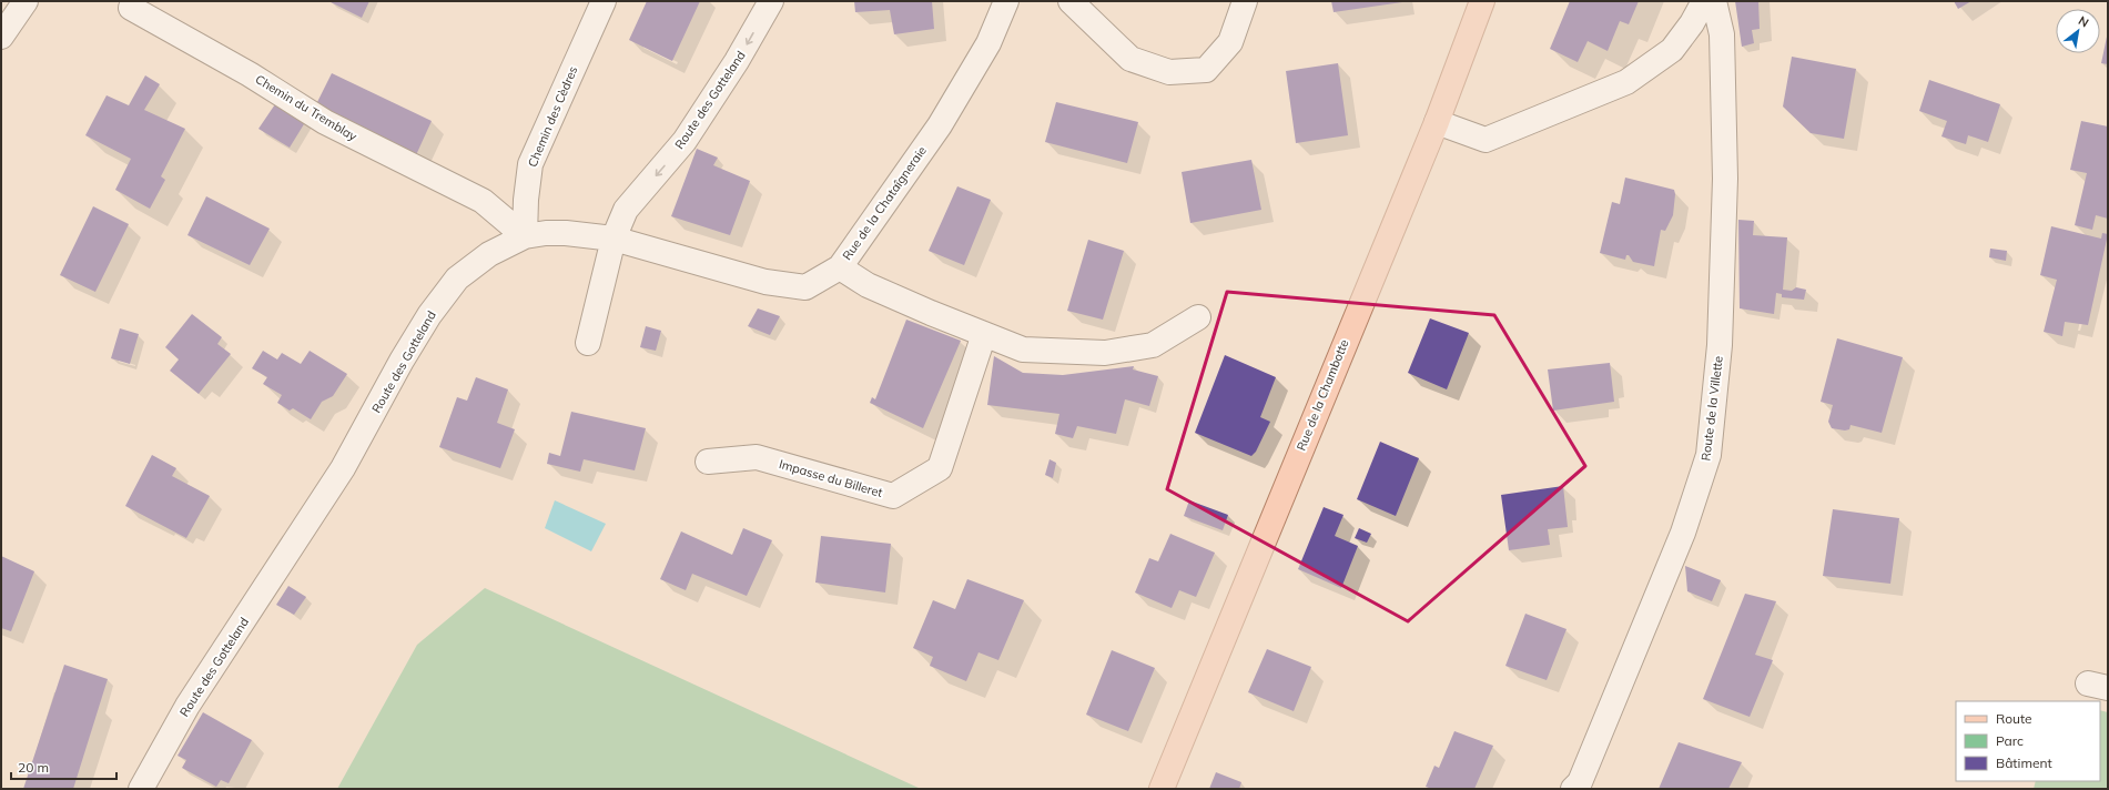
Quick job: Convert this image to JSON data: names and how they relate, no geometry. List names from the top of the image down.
{
  "streets": {
    "main road": ["Rue de la Chambotte"],
    "street": [
      "Route des Gotteland",
      "Chemin du Tremblay",
      "Chemin des Cèdres",
      "Rue de la Chataîgneraie",
      "Route de la Villette",
      "Impasse du Billeret"
    ]
  },
  "crossings": [
    ["Route des Gotteland", "Chemin du Tremblay"],
    ["Route des Gotteland", "Chemin des Cèdres"],
    ["Route des Gotteland", "Rue de la Chataîgneraie"],
    ["Chemin du Tremblay", "Chemin des Cèdres"]
  ],
  "legend": ["Route", "Parc", "Bâtiment"],
  "scale_bar": "20 m",
  "north": "top right"
}
